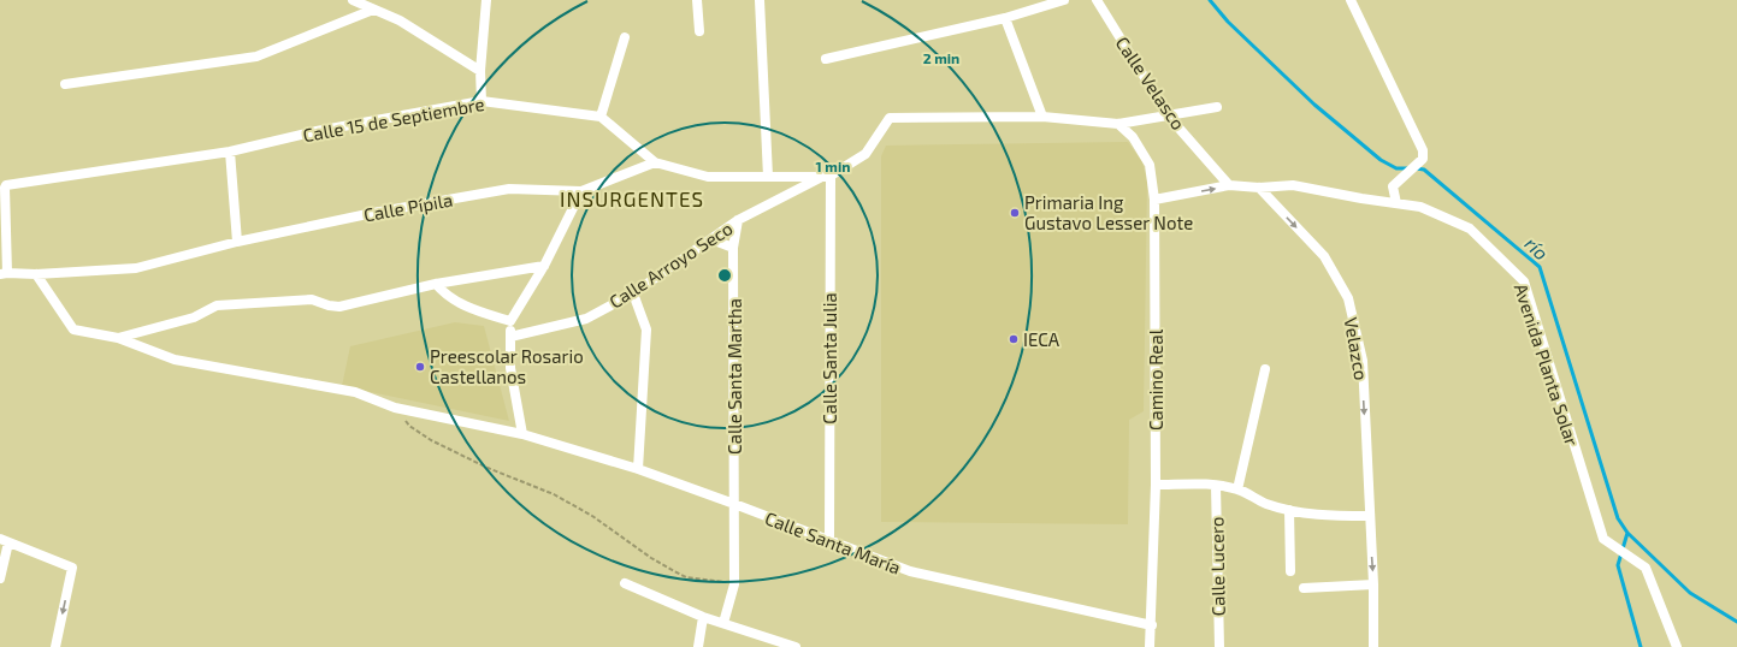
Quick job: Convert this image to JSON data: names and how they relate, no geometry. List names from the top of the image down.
{
  "streets": {
    "street": [
      "Calle Velasco",
      "Calle 15 de Septiembre",
      "Calle Pípila",
      "Calle Arroyo Seco",
      "Velazco",
      "Calle Santa Julia",
      "Avenida Planta Solar",
      "Calle Santa Martha",
      "Camino Real",
      "Calle Santa María",
      "Calle Lucero"
    ]
  },
  "crossings": [
    ["Calle 15 de Septiembre", "Calle Pípila"],
    ["Calle Pípila", "Calle Santa María"],
    ["Calle Arroyo Seco", "Calle Santa Julia"],
    ["Calle Arroyo Seco", "Calle Santa Martha"],
    ["Velazco", "Avenida Planta Solar"],
    ["Calle Santa Julia", "Calle Santa María"],
    ["Calle Santa Martha", "Calle Santa María"],
    ["Camino Real", "Calle Santa María"]
  ],
  "one_way": ["Velazco"],
  "districts": ["INSURGENTES"],
  "water": ["río"],
  "places": ["Primaria Ing Gustavo Lesser Note", "IECA", "Preescolar Rosario Castellanos"],
  "rings": ["2 min", "1 min"]
}
